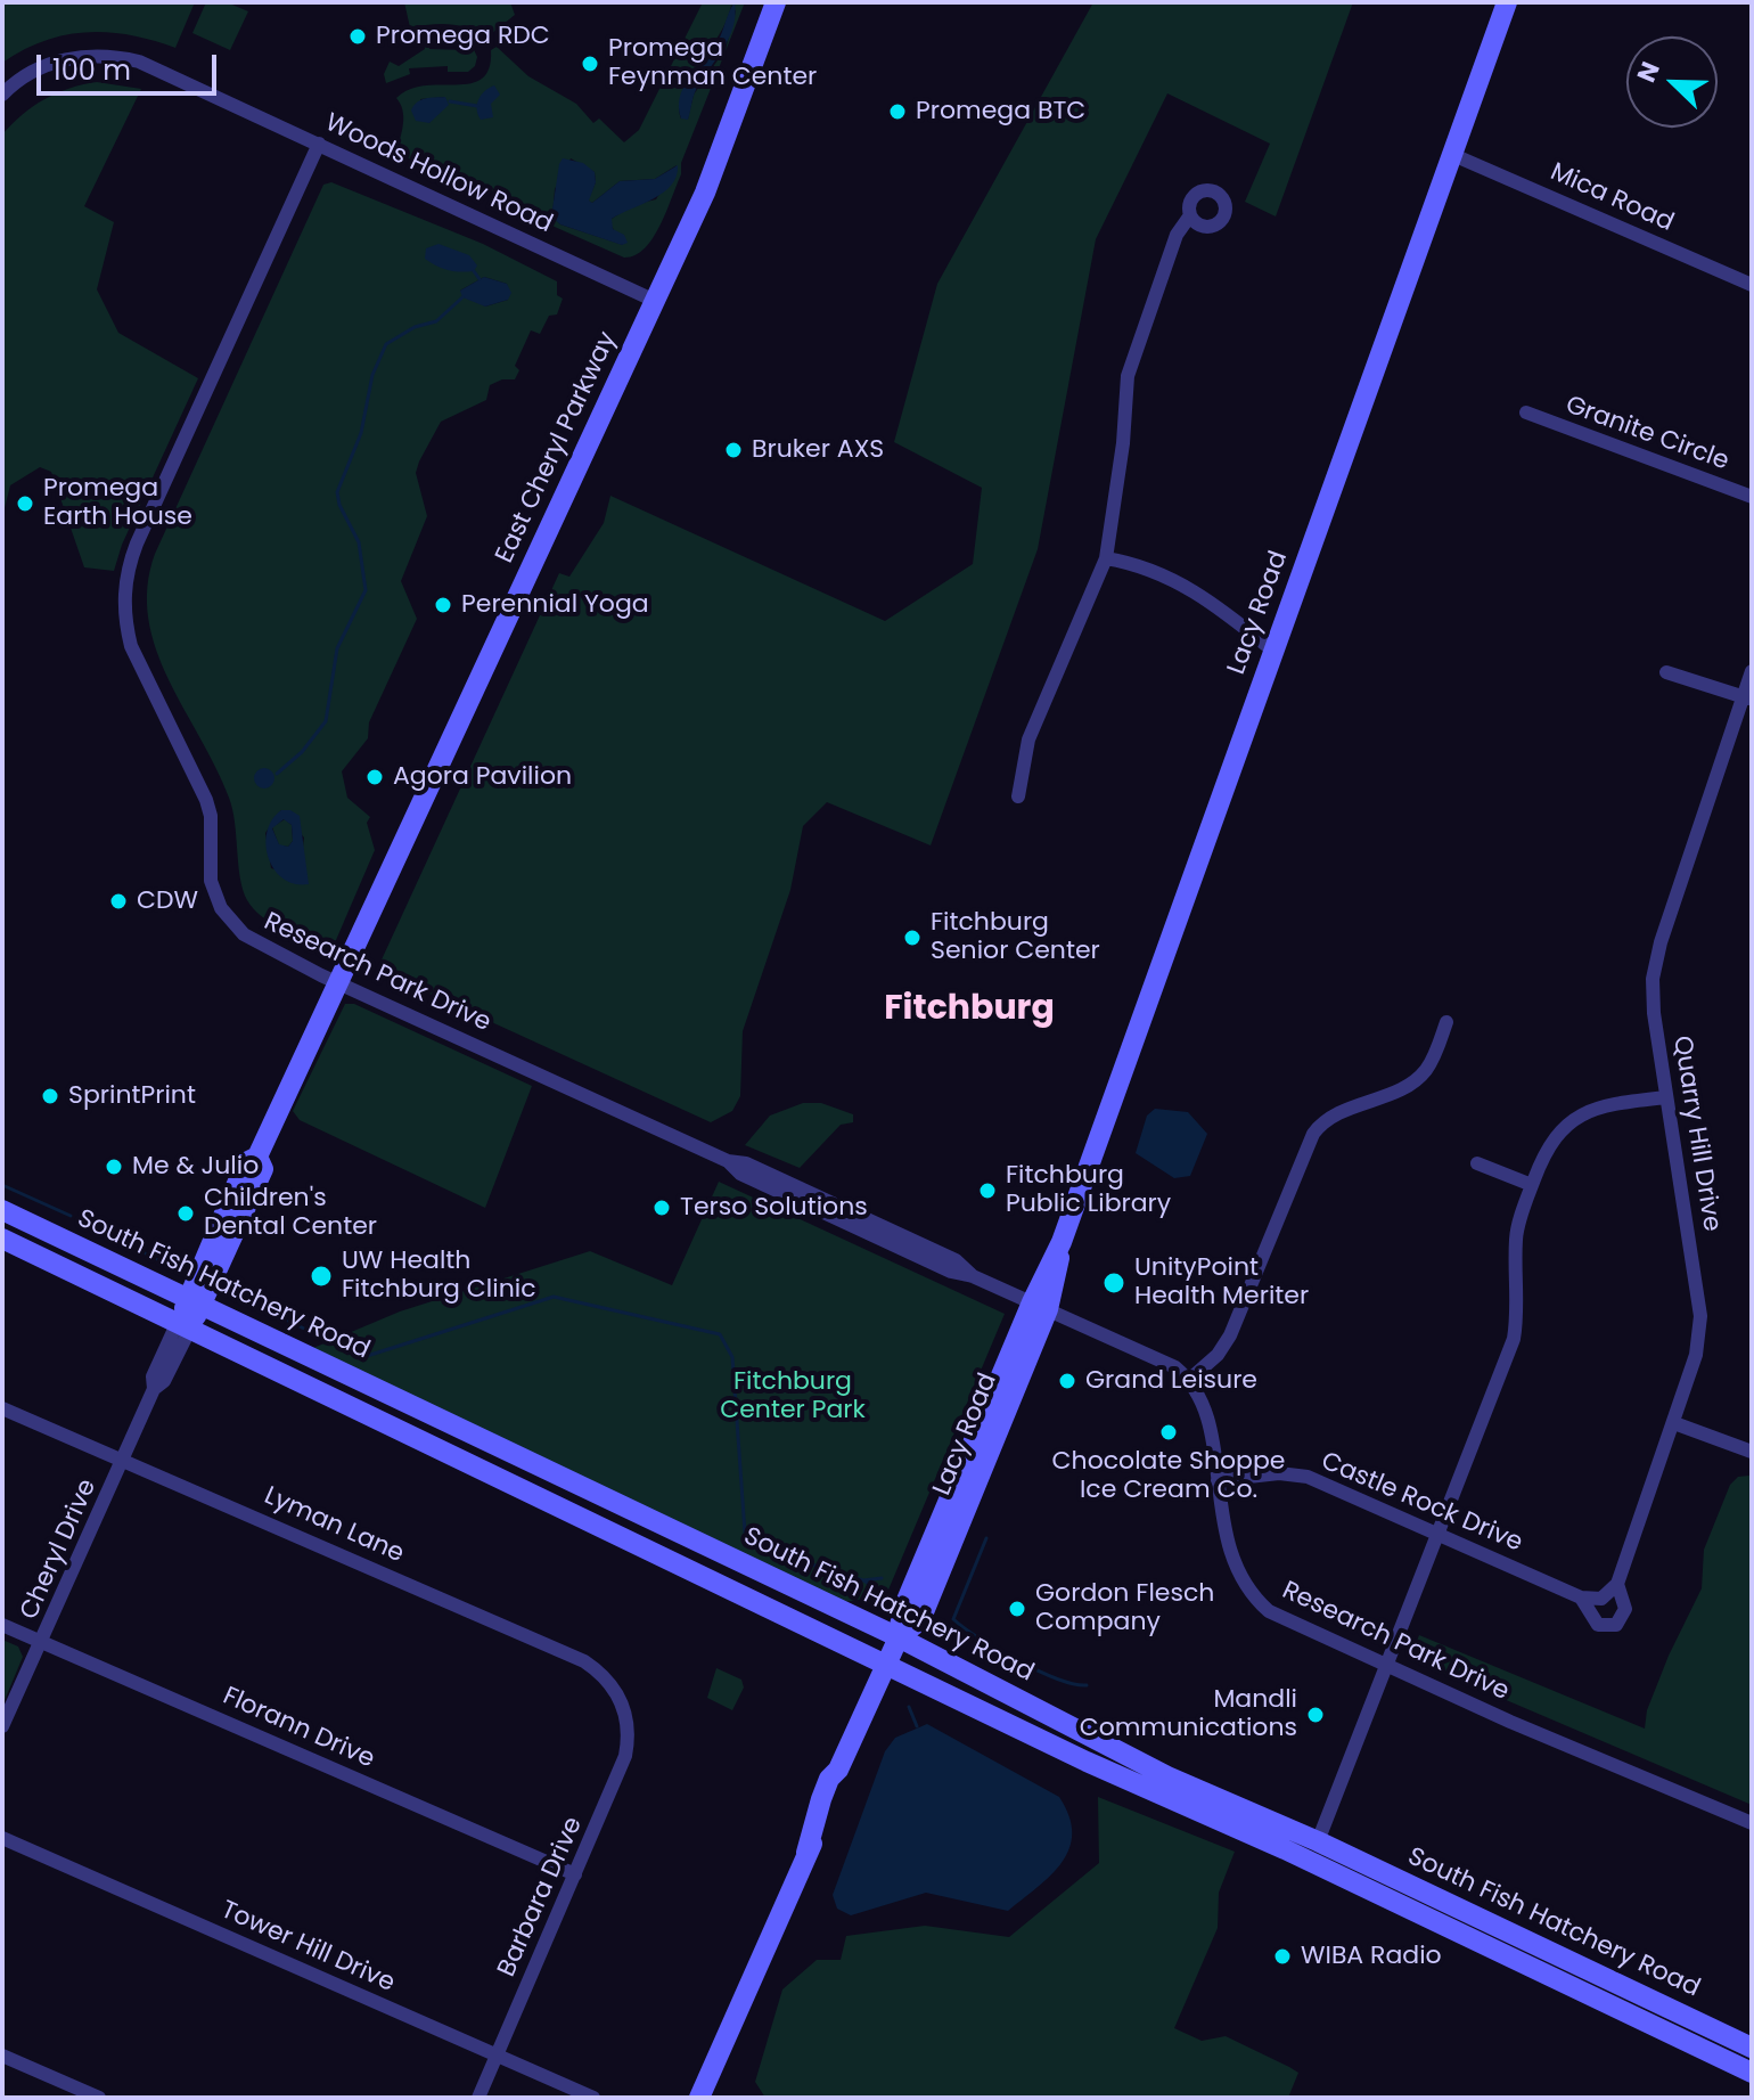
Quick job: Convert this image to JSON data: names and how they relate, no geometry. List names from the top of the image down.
{
  "streets": {
    "main road": ["East Cheryl Parkway", "Lacy Road", "South Fish Hatchery Road"],
    "street": [
      "Woods Hollow Road",
      "Mica Road",
      "Granite Circle",
      "Research Park Drive",
      "Quarry Hill Drive",
      "Castle Rock Drive",
      "Lyman Lane",
      "Cheryl Drive",
      "Florann Drive",
      "Barbara Drive",
      "Tower Hill Drive"
    ]
  },
  "crossings": [
    ["Woods Hollow Road", "East Cheryl Parkway"],
    ["Woods Hollow Road", "Research Park Drive"],
    ["Mica Road", "Lacy Road"],
    ["East Cheryl Parkway", "Research Park Drive"],
    ["East Cheryl Parkway", "South Fish Hatchery Road"],
    ["East Cheryl Parkway", "Cheryl Drive"],
    ["Lacy Road", "Research Park Drive"],
    ["Lacy Road", "South Fish Hatchery Road"],
    ["Research Park Drive", "Castle Rock Drive"],
    ["Quarry Hill Drive", "Castle Rock Drive"],
    ["South Fish Hatchery Road", "Cheryl Drive"],
    ["Lyman Lane", "Cheryl Drive"],
    ["Lyman Lane", "Barbara Drive"],
    ["Cheryl Drive", "Florann Drive"],
    ["Florann Drive", "Barbara Drive"],
    ["Barbara Drive", "Tower Hill Drive"]
  ],
  "districts": ["Fitchburg"],
  "parks": ["Fitchburg Center Park"],
  "places": [
    "Promega RDC",
    "Promega Feynman Center",
    "Promega BTC",
    "Bruker AXS",
    "Promega Earth House",
    "Perennial Yoga",
    "Agora Pavilion",
    "CDW",
    "Fitchburg Senior Center",
    "SprintPrint",
    "Me & Julio",
    "Fitchburg Public Library",
    "Terso Solutions",
    "Children's Dental Center",
    "UW Health Fitchburg Clinic",
    "UnityPoint Health Meriter",
    "Grand Leisure",
    "Chocolate Shoppe Ice Cream Co.",
    "Gordon Flesch Company",
    "Mandli Communications",
    "WIBA Radio"
  ],
  "scale_bar": "100 m",
  "north": "top left"
}
